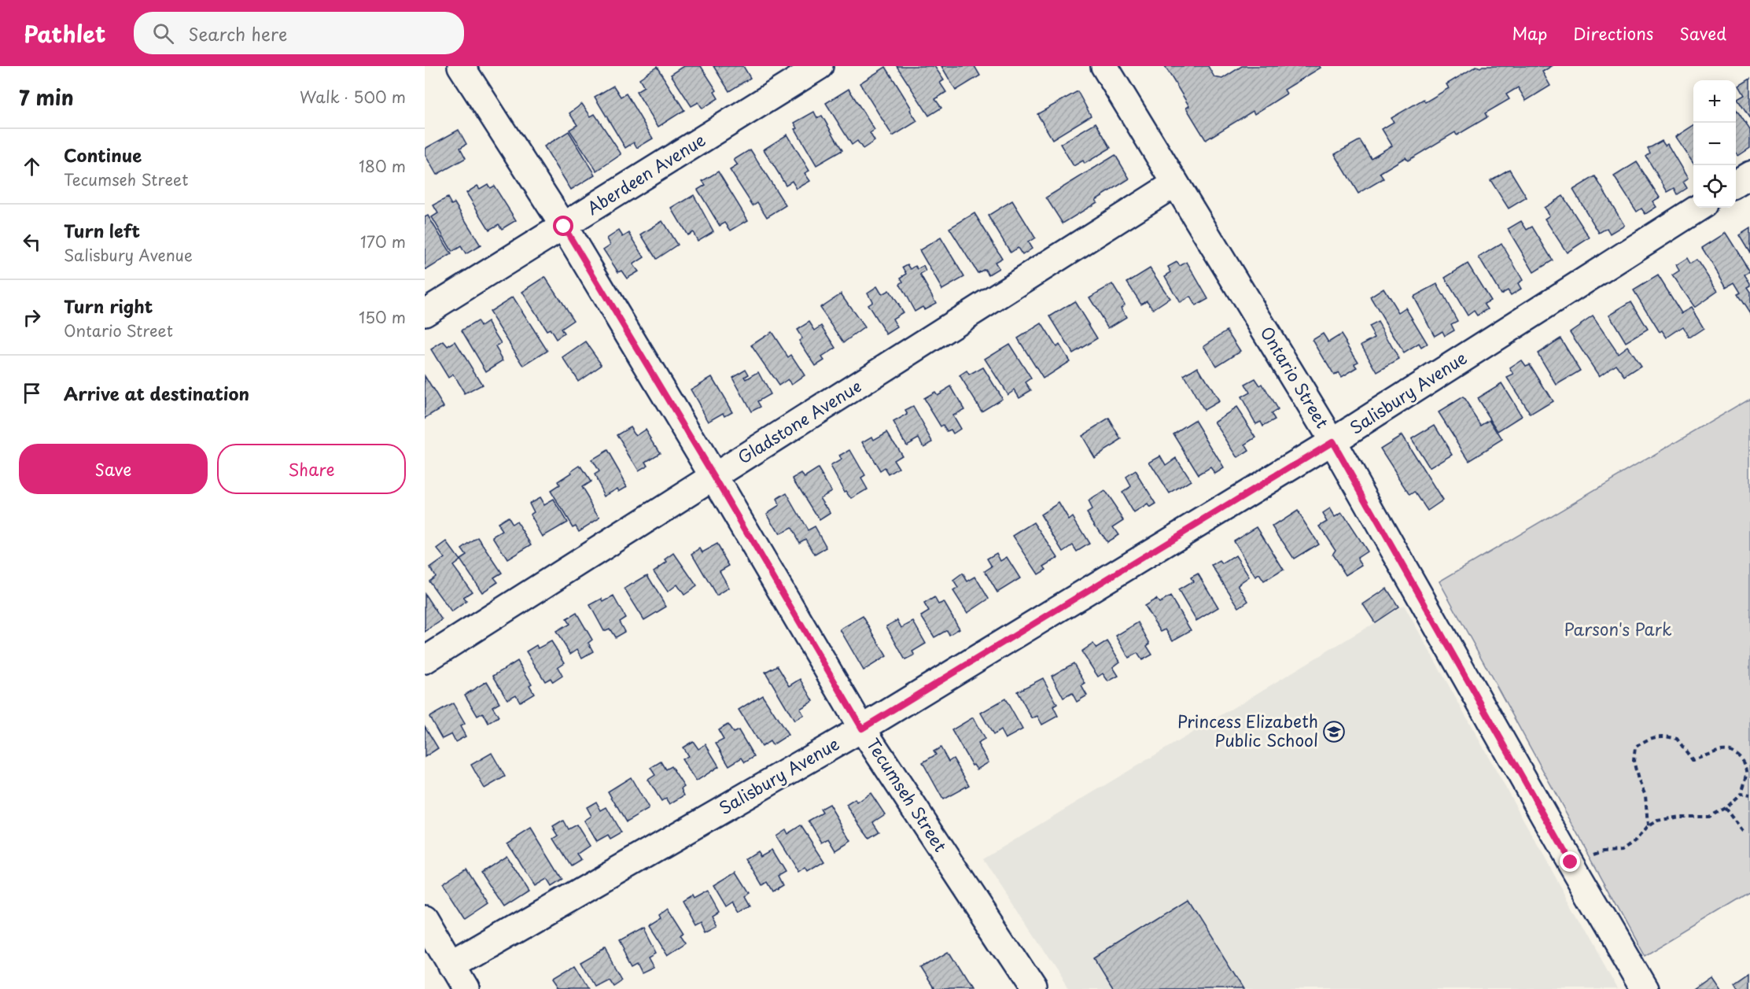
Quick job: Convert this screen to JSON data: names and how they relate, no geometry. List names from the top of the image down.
{
  "streets": {
    "street": [
      "Aberdeen Avenue",
      "Ontario Street",
      "Salisbury Avenue",
      "Gladstone Avenue",
      "Tecumseh Street"
    ]
  },
  "crossings": [
    ["Aberdeen Avenue", "Tecumseh Street"],
    ["Ontario Street", "Salisbury Avenue"],
    ["Ontario Street", "Gladstone Avenue"],
    ["Salisbury Avenue", "Tecumseh Street"],
    ["Gladstone Avenue", "Tecumseh Street"]
  ],
  "parks": ["Parson's Park"],
  "places": {
    "school or university": ["Princess Elizabeth Public School"]
  },
  "page": {
    "header": "Pathlet",
    "search": "Search here",
    "nav": ["Map", "Directions", "Saved"],
    "heading": ["7 min", "Walk · 500 m"],
    "map_buttons": ["+", "−"],
    "list": [
      ["Continue", "Tecumseh Street", "180 m"],
      ["Turn left", "Salisbury Avenue", "170 m"],
      ["Turn right", "Ontario Street", "150 m"],
      "Arrive at destination"
    ],
    "buttons": ["Save", "Share"]
  }
}
